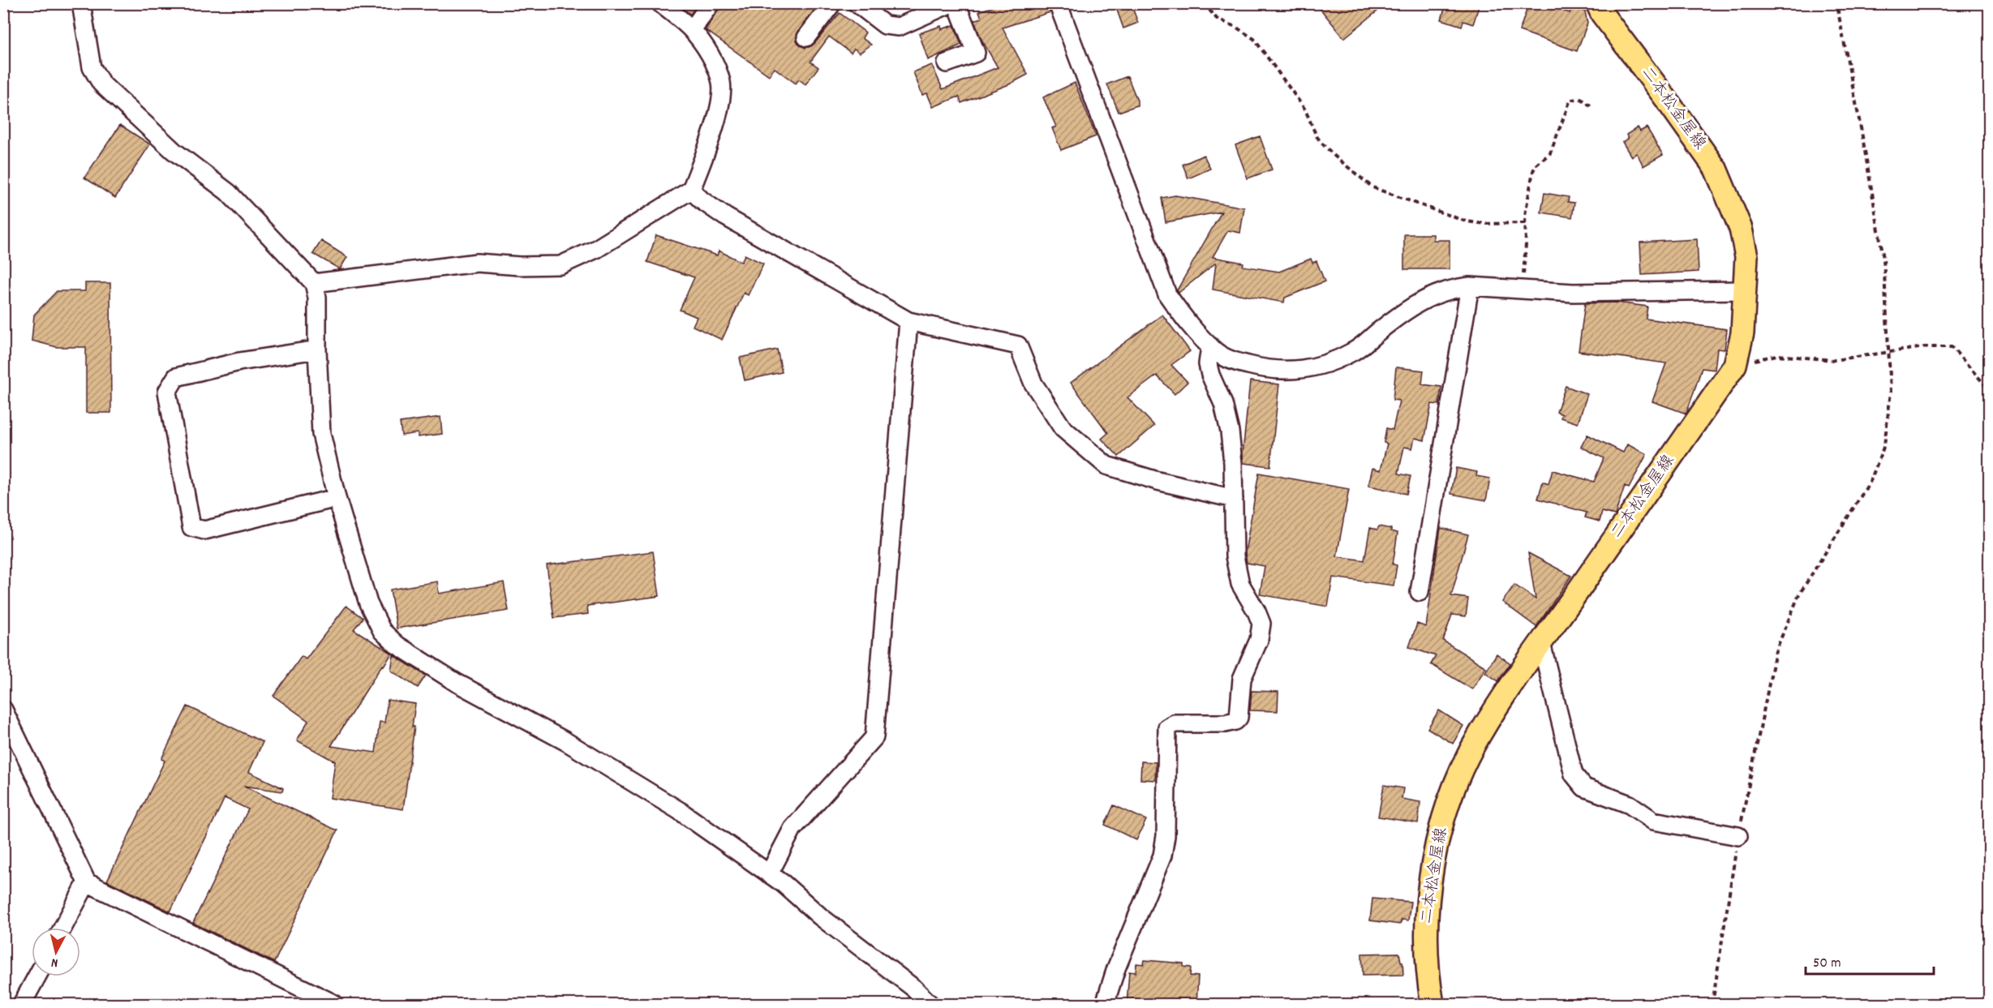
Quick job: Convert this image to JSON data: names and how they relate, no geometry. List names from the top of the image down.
{
  "streets": {
    "main road": ["二本松金屋線"]
  },
  "scale_bar": "50 m",
  "north": "bottom"
}
